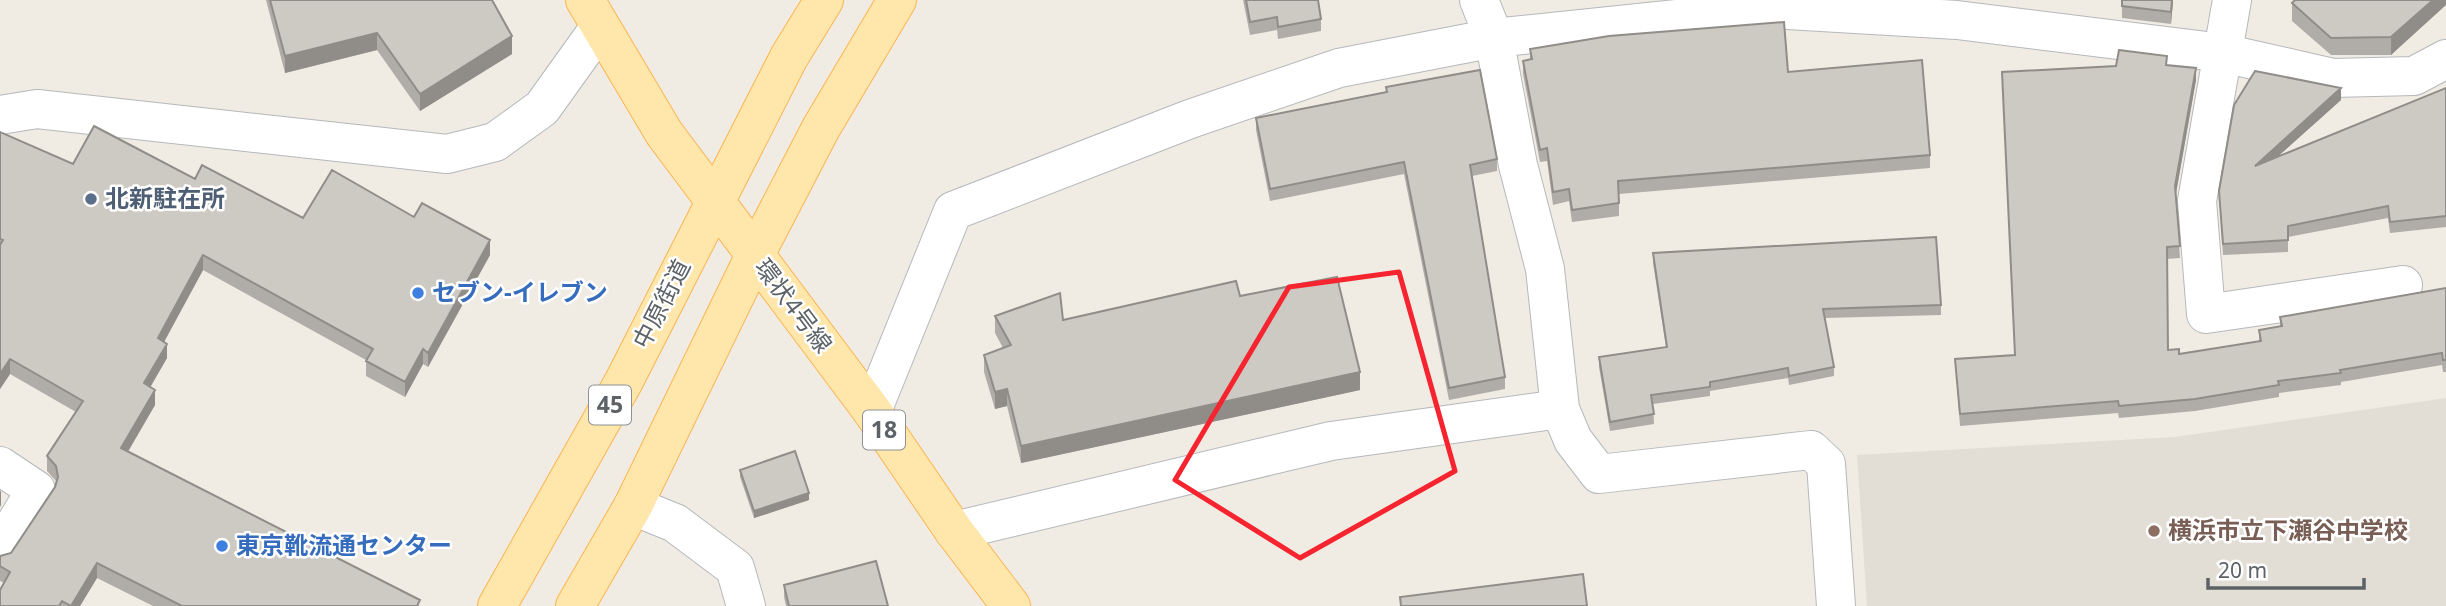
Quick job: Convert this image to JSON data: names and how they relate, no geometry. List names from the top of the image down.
{
  "streets": {
    "main road": [
      "中原街道",
      "環状4号線",
      "45",
      "18"
    ]
  },
  "crossings": [
    ["中原街道", "環状4号線"]
  ],
  "places": [
    "北新駐在所",
    "セブン-イレブン",
    "横浜市立下瀬谷中学校",
    "東京靴流通センター"
  ],
  "scale_bar": "20 m"
}
